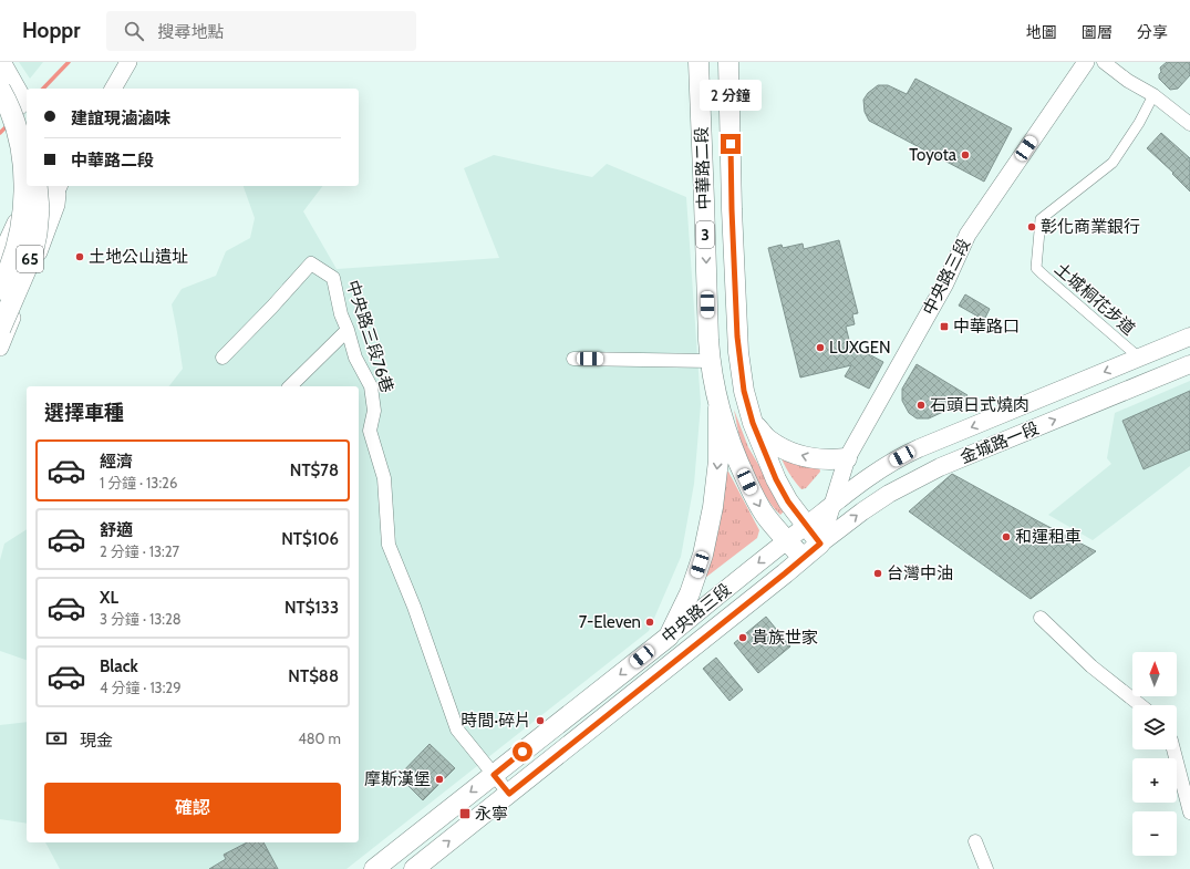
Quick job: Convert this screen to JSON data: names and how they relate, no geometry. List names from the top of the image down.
{
  "streets": {
    "highway": ["65"],
    "main road": [
      "中華路二段",
      "3",
      "中央路三段",
      "金城路一段"
    ],
    "street": ["土城桐花步道", "中央路三段76巷"]
  },
  "crossings": [
    ["中華路二段", "3"],
    ["3", "中央路三段"],
    ["3", "金城路一段"],
    ["中央路三段", "中央路三段76巷"],
    ["中央路三段", "金城路一段"],
    ["土城桐花步道", "金城路一段"]
  ],
  "places": {
    "other": [
      "Toyota",
      "彰化商業銀行",
      "土地公山遺址",
      "LUXGEN",
      "石頭日式燒肉",
      "和運租車",
      "台灣中油",
      "7-Eleven",
      "貴族世家",
      "時間·碎片",
      "摩斯漢堡"
    ],
    "transit": ["中華路口", "永寧"]
  },
  "north": "top",
  "page": {
    "header": "Hoppr",
    "search": "搜尋地點",
    "nav": ["地圖", "圖層", "分享"],
    "bubble": "2 分鐘",
    "banner": ["建誼現滷滷味", "中華路二段"],
    "heading": "選擇車種",
    "list": [
      {
        "name": "經濟",
        "note": "1 分鐘 · 13:26",
        "value": "NT$78"
      },
      {
        "name": "舒適",
        "note": "2 分鐘 · 13:27",
        "value": "NT$106"
      },
      {
        "name": "XL",
        "note": "3 分鐘 · 13:28",
        "value": "NT$133"
      },
      {
        "name": "Black",
        "note": "4 分鐘 · 13:29",
        "value": "NT$88"
      }
    ],
    "map_buttons": ["+", "−"],
    "pay": ["現金", "480 m"],
    "buttons": "確認"
  }
}
